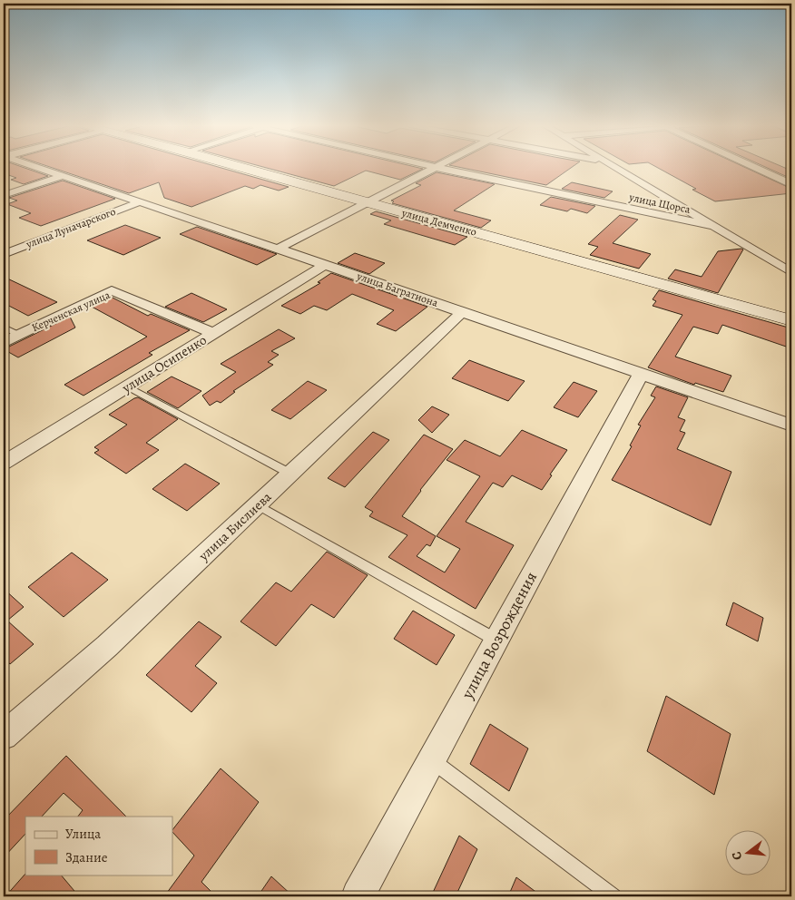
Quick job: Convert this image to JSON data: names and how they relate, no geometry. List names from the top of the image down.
{
  "streets": {
    "street": [
      "улица Щорса",
      "улица Демченко",
      "улица Луначарского",
      "улица Багратиона",
      "Керченская улица",
      "улица Осипенко",
      "улица Бислиева",
      "улица Возрождения"
    ]
  },
  "crossings": [
    ["улица Луначарского", "улица Багратиона"],
    ["улица Багратиона", "улица Осипенко"],
    ["улица Багратиона", "улица Бислиева"],
    ["улица Багратиона", "улица Возрождения"],
    ["Керченская улица", "улица Осипенко"]
  ],
  "legend": ["Улица", "Здание"],
  "north": "left"
}
